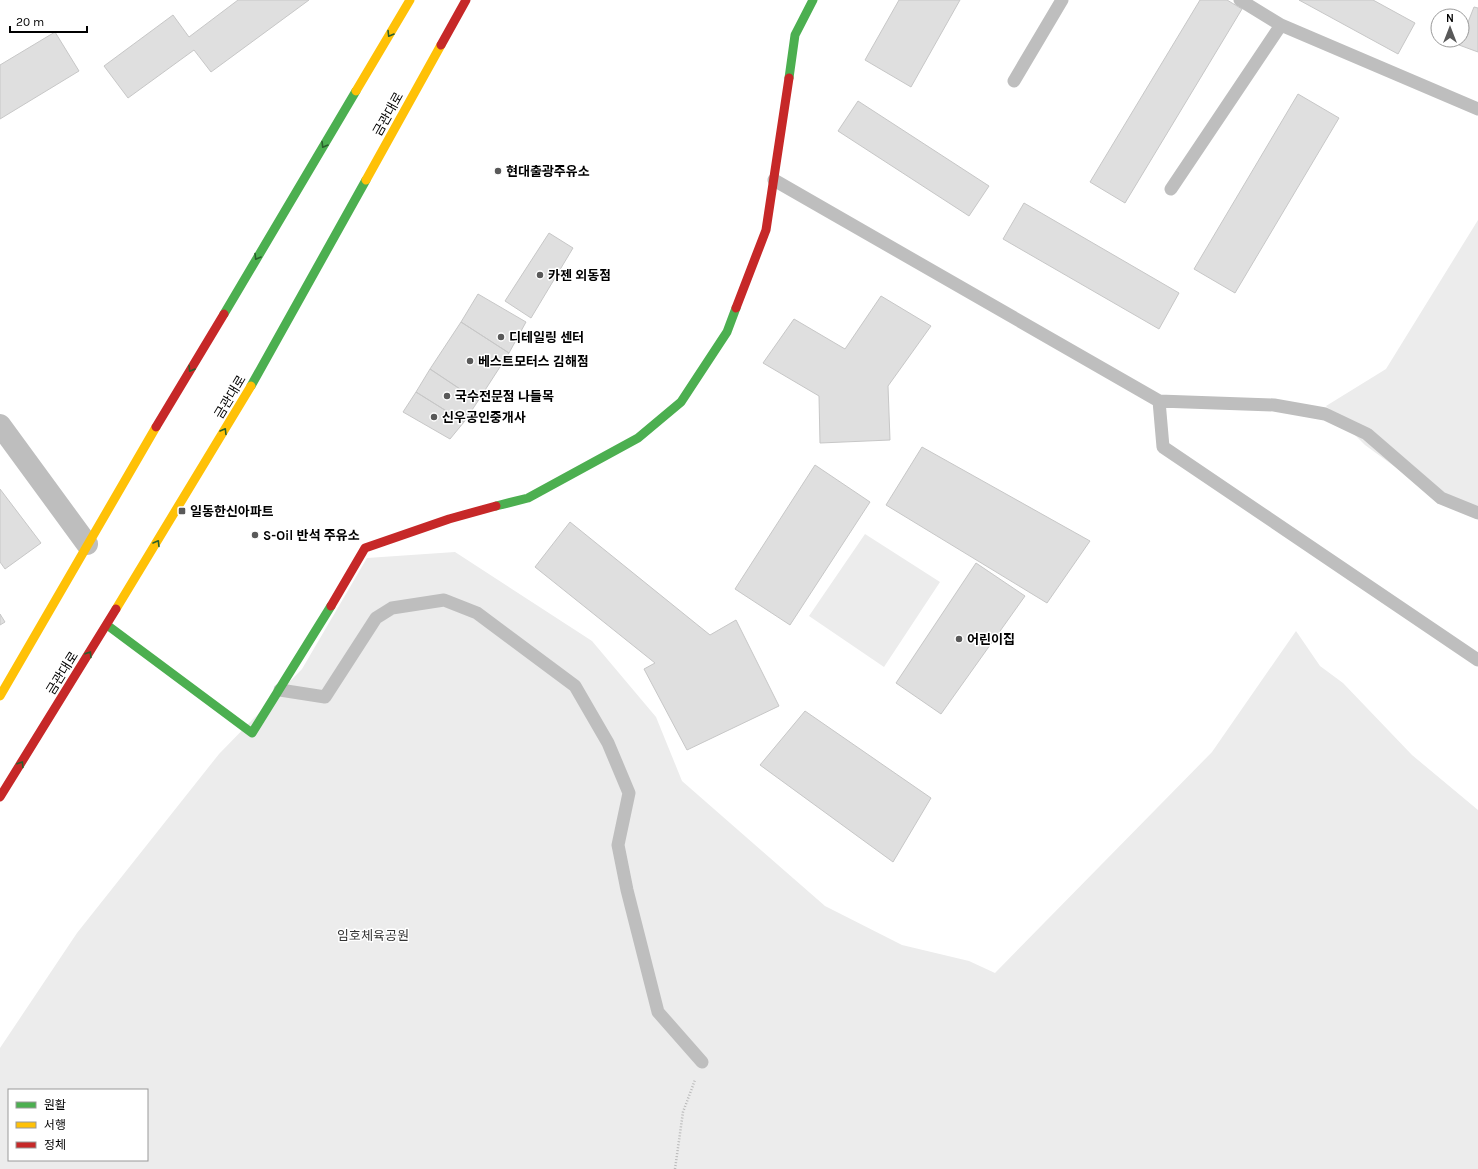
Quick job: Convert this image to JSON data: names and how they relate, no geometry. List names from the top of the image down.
{
  "streets": {
    "main road": ["금관대로"]
  },
  "parks": ["임호체육공원"],
  "places": {
    "other": [
      "현대출광주유소",
      "카젠 외동점",
      "디테일링 센터",
      "베스트모터스 김해점",
      "국수전문점 나들목",
      "신우공인중개사",
      "S-Oil 반석 주유소",
      "어린이집"
    ],
    "transit": ["일동한신아파트"]
  },
  "legend": ["원활", "서행", "정체"],
  "scale_bar": "20 m",
  "north": "top"
}
